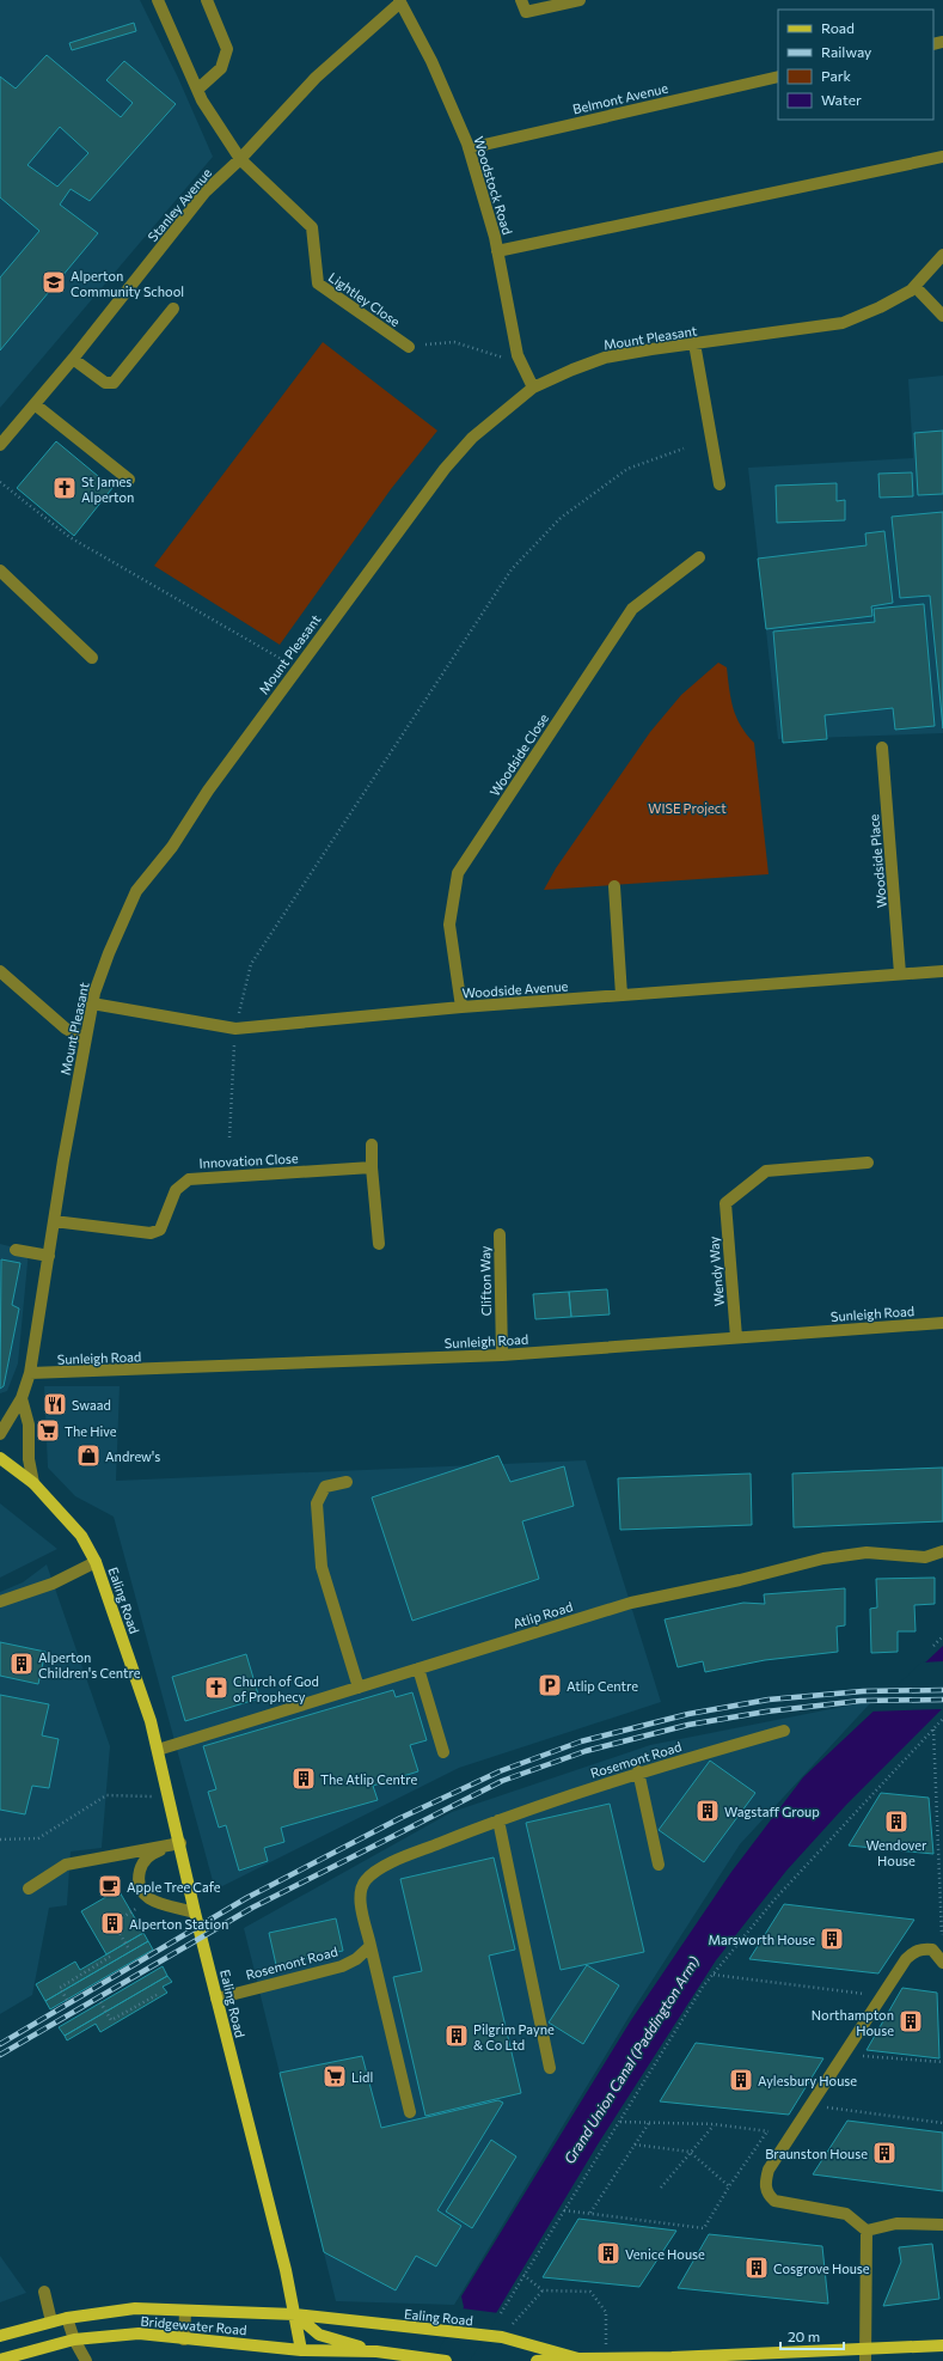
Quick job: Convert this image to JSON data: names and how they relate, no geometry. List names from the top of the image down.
{
  "streets": {
    "main road": ["Ealing Road", "Bridgewater Road"],
    "street": [
      "Belmont Avenue",
      "Woodstock Road",
      "Stanley Avenue",
      "Lightley Close",
      "Mount Pleasant",
      "Woodside Close",
      "Woodside Place",
      "Woodside Avenue",
      "Innovation Close",
      "Wendy Way",
      "Clifton Way",
      "Sunleigh Road",
      "Atlip Road",
      "Rosemont Road"
    ]
  },
  "crossings": [
    ["Belmont Avenue", "Woodstock Road"],
    ["Woodstock Road", "Stanley Avenue"],
    ["Woodstock Road", "Mount Pleasant"],
    ["Stanley Avenue", "Lightley Close"],
    ["Mount Pleasant", "Woodside Avenue"],
    ["Mount Pleasant", "Innovation Close"],
    ["Mount Pleasant", "Sunleigh Road"],
    ["Woodside Close", "Woodside Avenue"],
    ["Woodside Place", "Woodside Avenue"],
    ["Wendy Way", "Sunleigh Road"],
    ["Clifton Way", "Sunleigh Road"],
    ["Ealing Road", "Atlip Road"],
    ["Ealing Road", "Rosemont Road"],
    ["Ealing Road", "Bridgewater Road"]
  ],
  "water": ["Grand Union Canal (Paddington Arm)"],
  "parks": ["WISE Project"],
  "places": {
    "school or university": ["Alperton Community School"],
    "church": ["St James Alperton", "Church of God of Prophecy"],
    "restaurant": ["Swaad"],
    "supermarket": ["The Hive", "Lidl"],
    "shop": ["Andrew's"],
    "building": [
      "Alperton Children's Centre",
      "The Atlip Centre",
      "Wagstaff Group",
      "Wendover House",
      "Alperton Station",
      "Marsworth House",
      "Northampton House",
      "Pilgrim Payne & Co Ltd",
      "Aylesbury House",
      "Braunston House",
      "Venice House",
      "Cosgrove House"
    ],
    "parking": ["Atlip Centre"],
    "cafe": ["Apple Tree Cafe"]
  },
  "legend": [
    "Road",
    "Railway",
    "Park",
    "Water"
  ],
  "scale_bar": "20 m"
}
